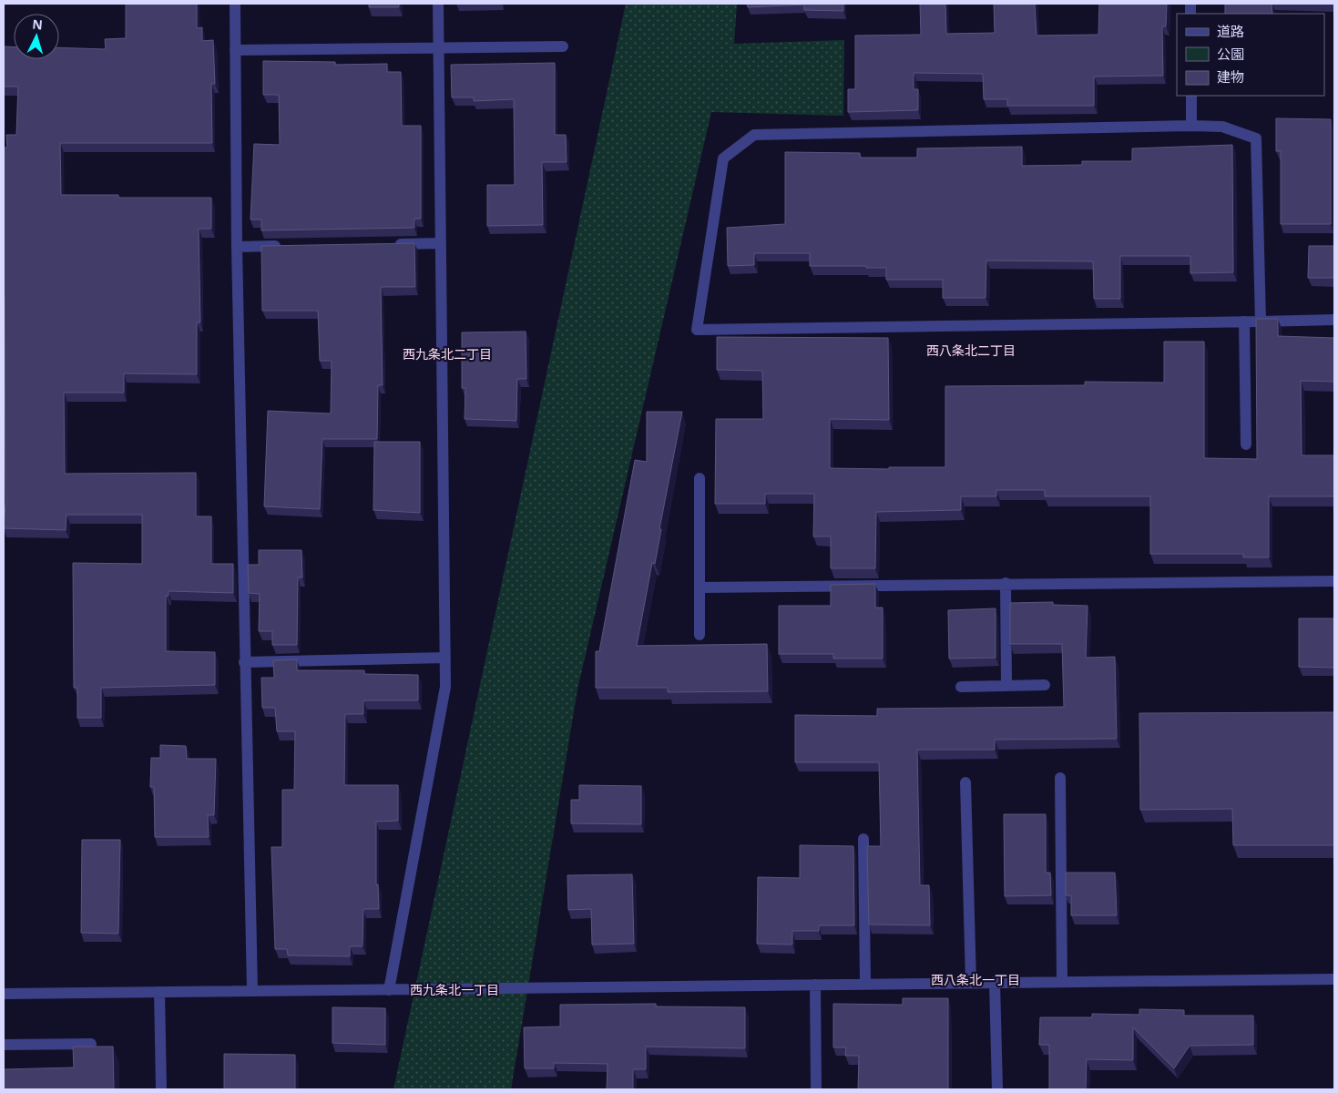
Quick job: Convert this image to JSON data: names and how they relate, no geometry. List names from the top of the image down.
{
  "districts": [
    "西八条北二丁目",
    "西九条北二丁目",
    "西八条北一丁目",
    "西九条北一丁目"
  ],
  "legend": ["道路", "公園", "建物"],
  "north": "top"
}
